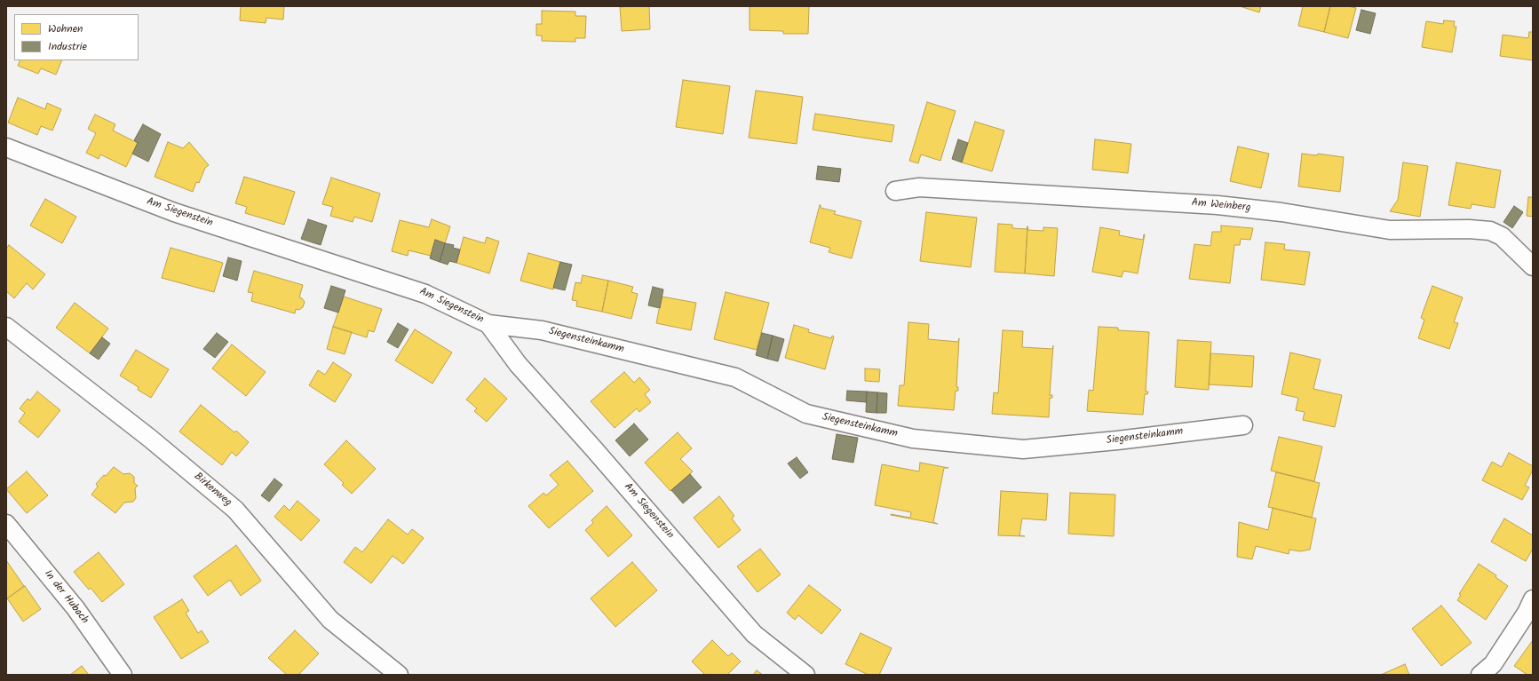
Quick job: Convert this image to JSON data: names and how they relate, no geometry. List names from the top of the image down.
{
  "streets": {
    "street": [
      "Am Weinberg",
      "Am Siegenstein",
      "Siegensteinkamm",
      "Birkenweg",
      "In der Hubach"
    ]
  },
  "crossings": [
    ["Am Siegenstein", "Siegensteinkamm"]
  ],
  "legend": ["Wohnen", "Industrie"]
}
